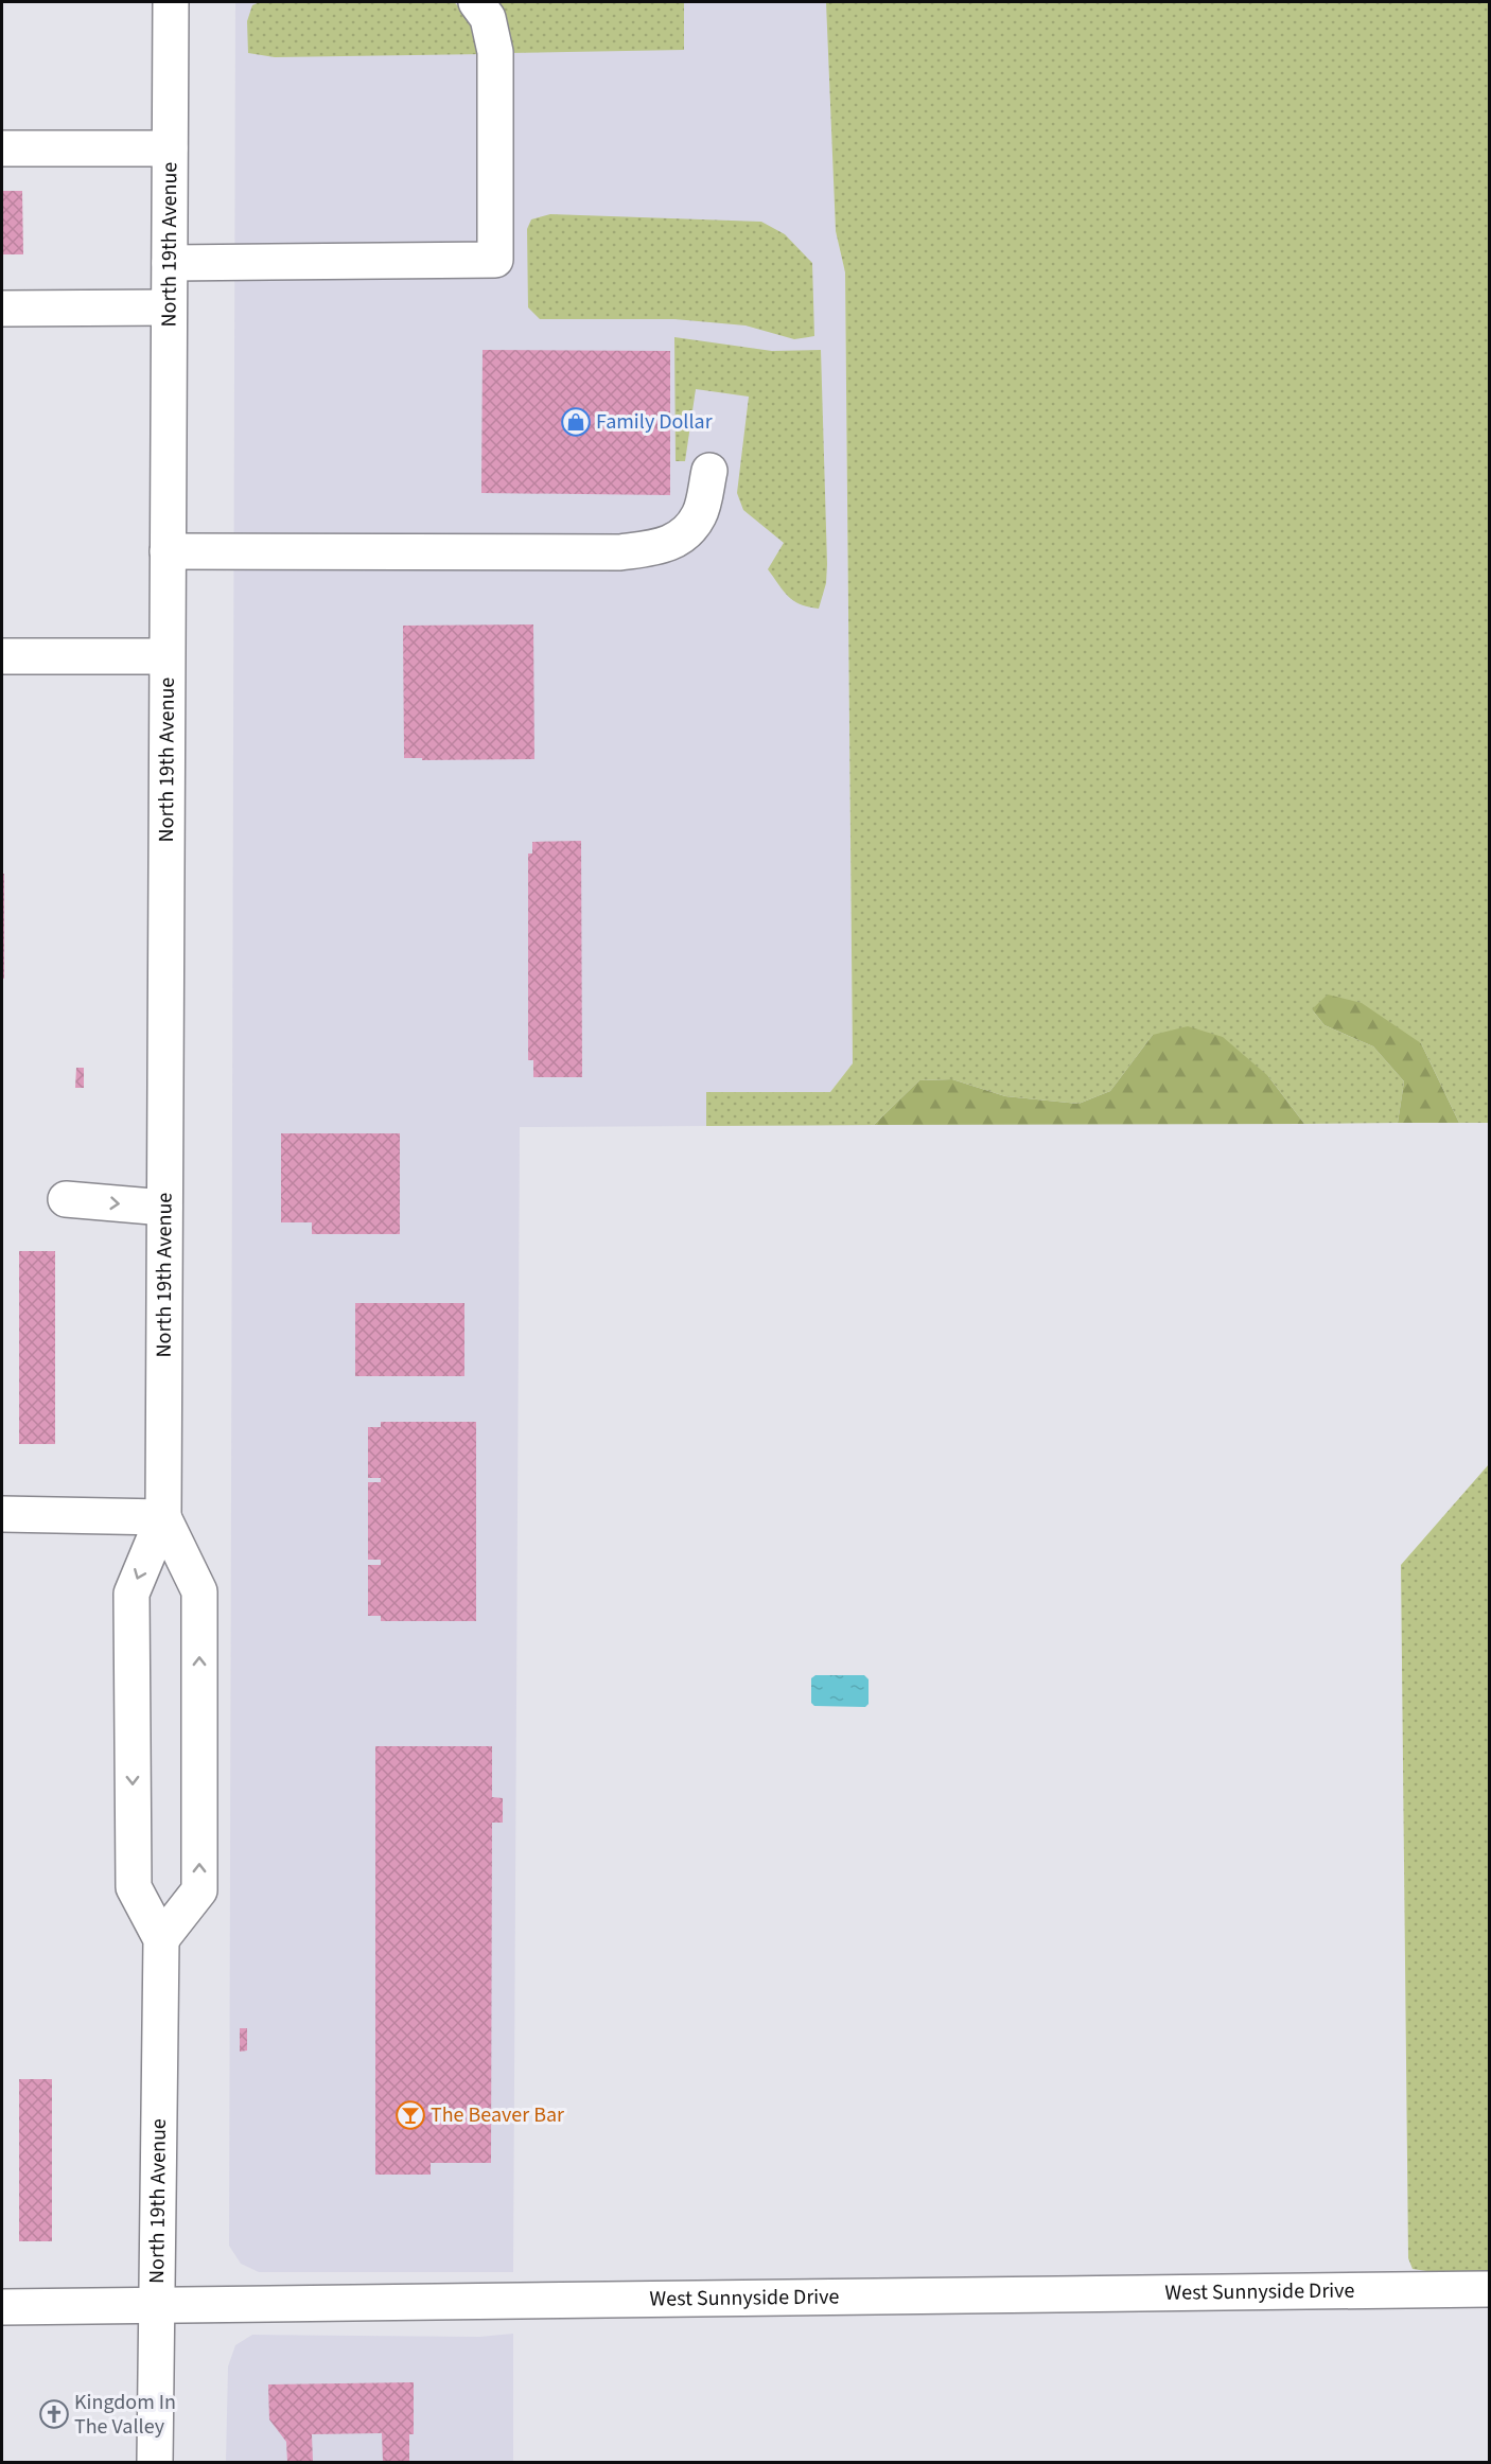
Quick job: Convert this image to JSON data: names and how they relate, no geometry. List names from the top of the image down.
{
  "streets": {
    "main road": ["North 19th Avenue", "West Sunnyside Drive"]
  },
  "crossings": [
    ["North 19th Avenue", "West Sunnyside Drive"]
  ],
  "places": {
    "shop": ["Family Dollar"],
    "bar": ["The Beaver Bar"],
    "church": ["Kingdom In The Valley"]
  }
}
